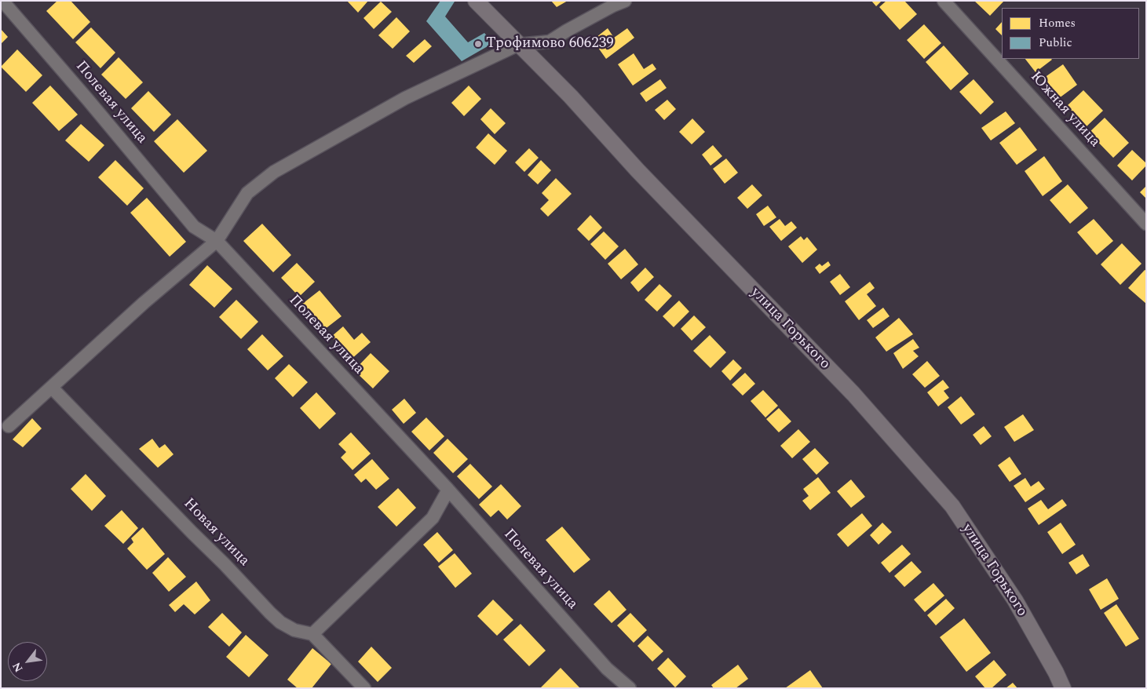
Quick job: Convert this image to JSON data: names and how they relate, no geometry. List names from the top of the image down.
{
  "streets": {
    "main road": ["улица Горького"],
    "street": ["Полевая улица", "Южная улица", "Новая улица"]
  },
  "places": ["Трофимово 606239"],
  "legend": ["Homes", "Public"],
  "north": "bottom left"
}
